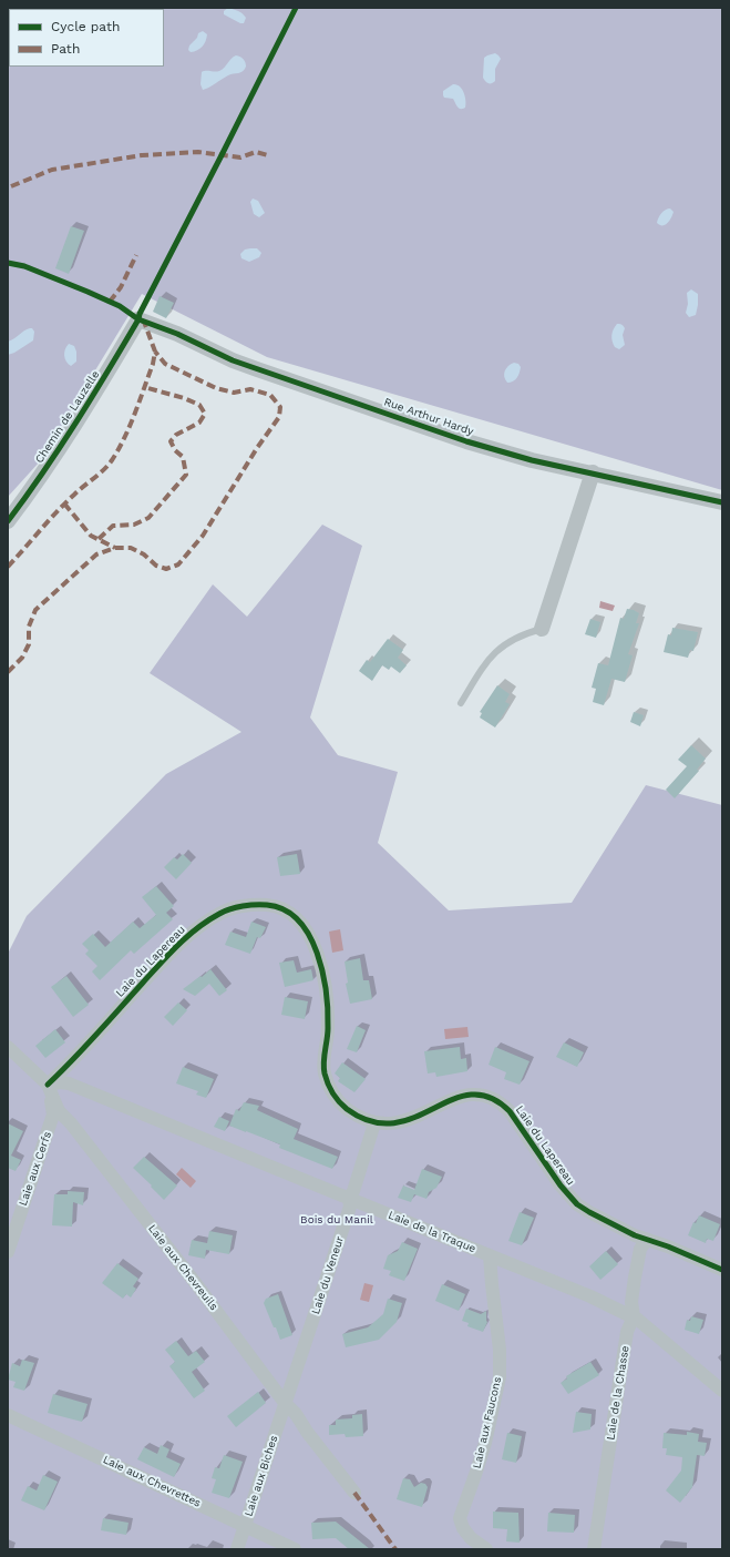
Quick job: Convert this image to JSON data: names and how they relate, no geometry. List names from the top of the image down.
{
  "streets": {
    "street": [
      "Chemin de Lauzelle",
      "Rue Arthur Hardy",
      "Laie du Lapereau",
      "Laie aux Cerfs",
      "Laie de la Traque",
      "Laie aux Chevreuils",
      "Laie du Veneur",
      "Laie de la Chasse",
      "Laie aux Faucons",
      "Laie aux Biches",
      "Laie aux Chevrettes"
    ]
  },
  "crossings": [
    ["Chemin de Lauzelle", "Rue Arthur Hardy"],
    ["Laie du Lapereau", "Laie aux Cerfs"],
    ["Laie du Lapereau", "Laie de la Traque"],
    ["Laie du Lapereau", "Laie aux Chevreuils"],
    ["Laie du Lapereau", "Laie du Veneur"],
    ["Laie du Lapereau", "Laie de la Chasse"],
    ["Laie aux Cerfs", "Laie de la Traque"],
    ["Laie aux Cerfs", "Laie aux Chevreuils"],
    ["Laie de la Traque", "Laie aux Chevreuils"],
    ["Laie de la Traque", "Laie du Veneur"],
    ["Laie de la Traque", "Laie de la Chasse"],
    ["Laie de la Traque", "Laie aux Faucons"],
    ["Laie aux Chevreuils", "Laie du Veneur"],
    ["Laie aux Chevreuils", "Laie aux Biches"],
    ["Laie du Veneur", "Laie aux Biches"],
    ["Laie aux Biches", "Laie aux Chevrettes"]
  ],
  "parks": ["Bois du Manil"],
  "legend": ["Cycle path", "Path"]
}
